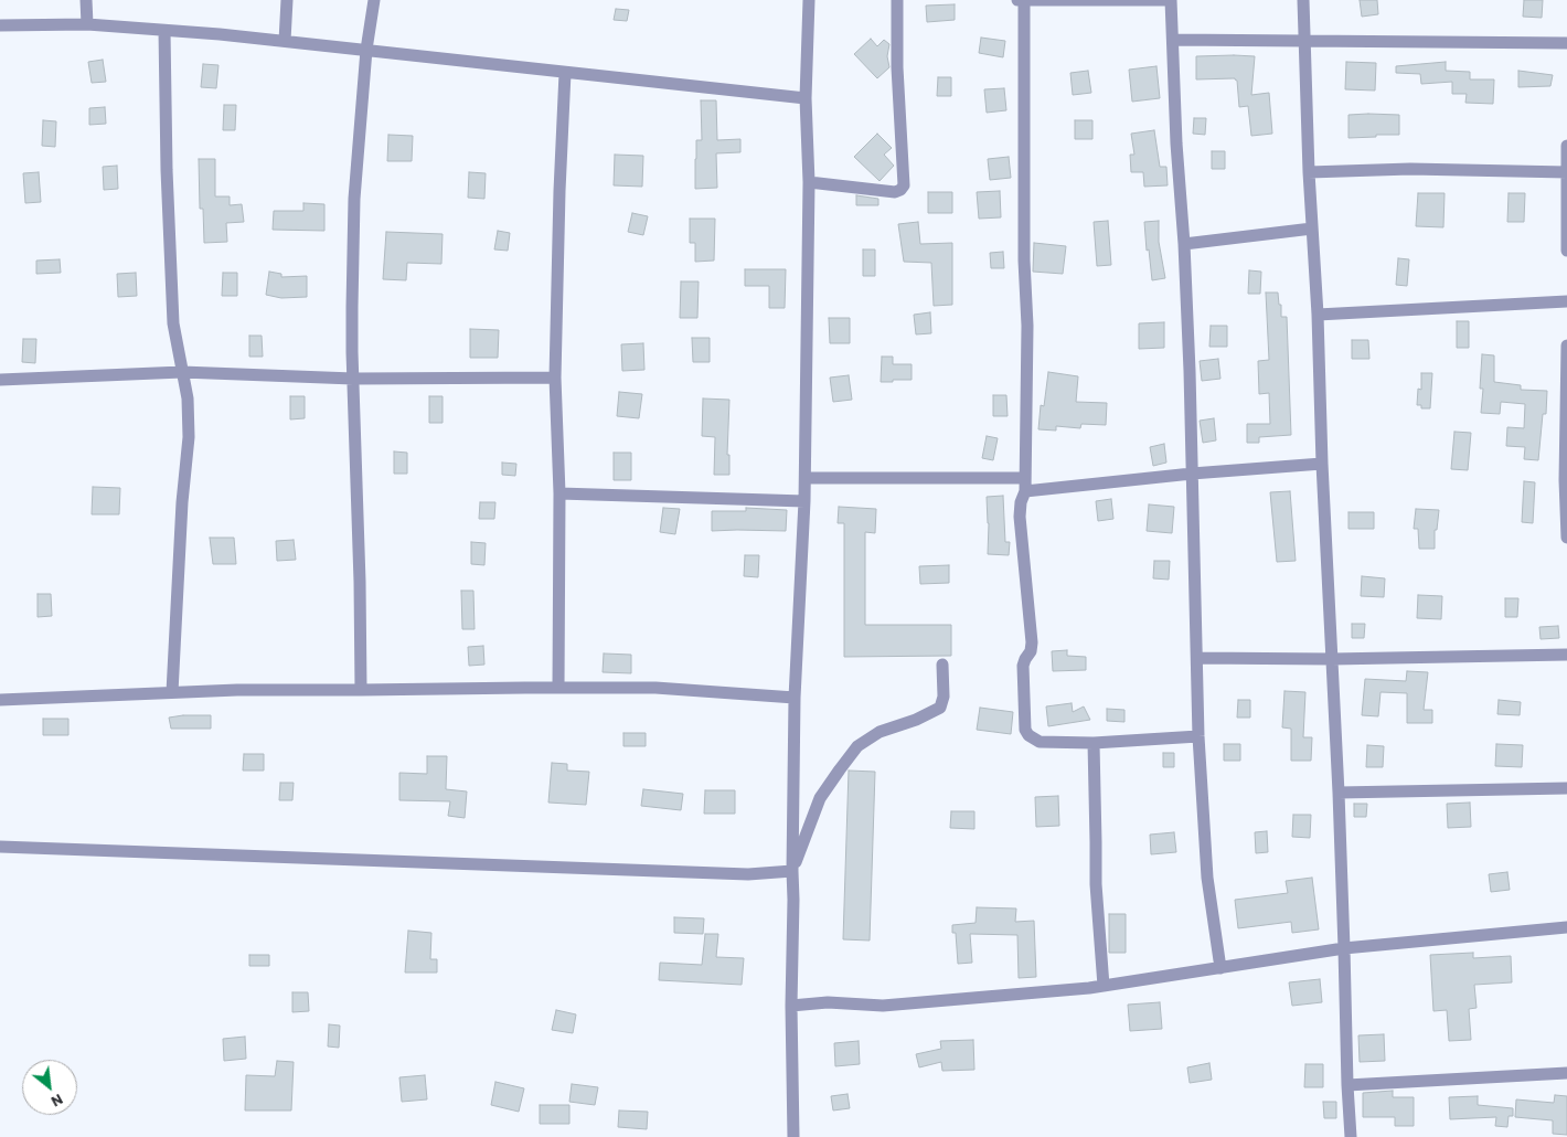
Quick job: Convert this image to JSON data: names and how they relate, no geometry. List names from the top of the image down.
{
  "north": "bottom right"
}
